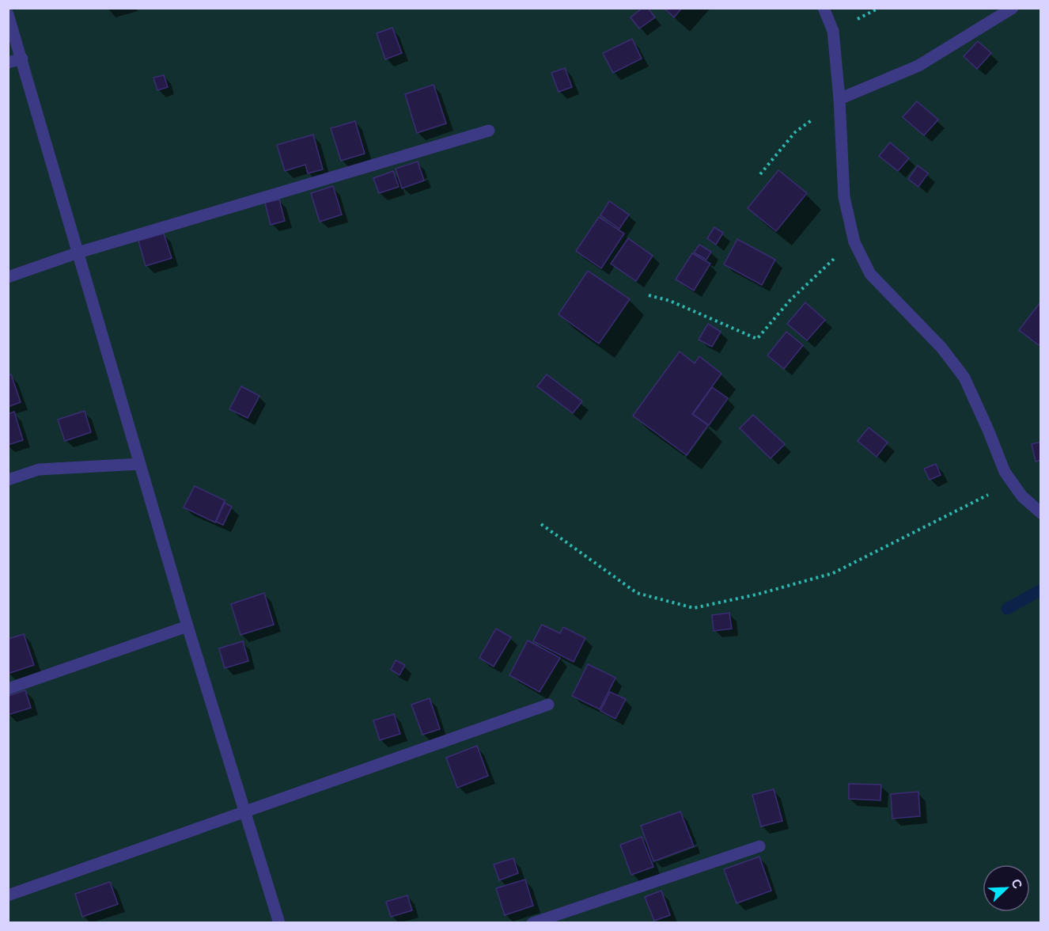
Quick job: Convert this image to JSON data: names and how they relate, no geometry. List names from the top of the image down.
{
  "north": "top right"
}
